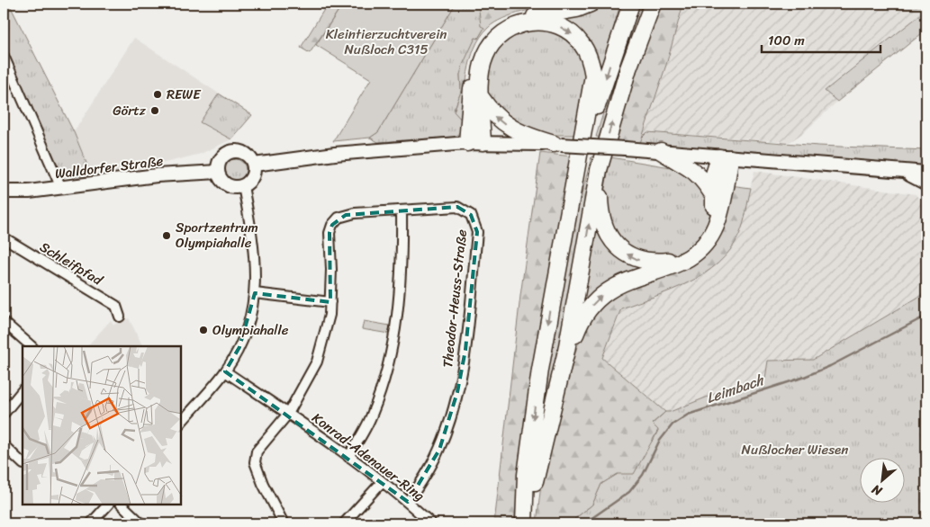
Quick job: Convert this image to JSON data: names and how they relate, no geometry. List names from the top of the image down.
{
  "streets": {
    "street": [
      "Walldorfer Straße",
      "Schleifpfad",
      "Theodor-Heuss-Straße",
      "Konrad-Adenauer-Ring"
    ]
  },
  "crossings": [
    ["Theodor-Heuss-Straße", "Konrad-Adenauer-Ring"]
  ],
  "water": ["Leimbach"],
  "parks": ["Kleintierzuchtverein Nußloch C315", "Nußlocher Wiesen"],
  "places": [
    "REWE",
    "Görtz",
    "Sportzentrum Olympiahalle",
    "Olympiahalle"
  ],
  "scale_bar": "100 m",
  "north": "bottom left"
}
